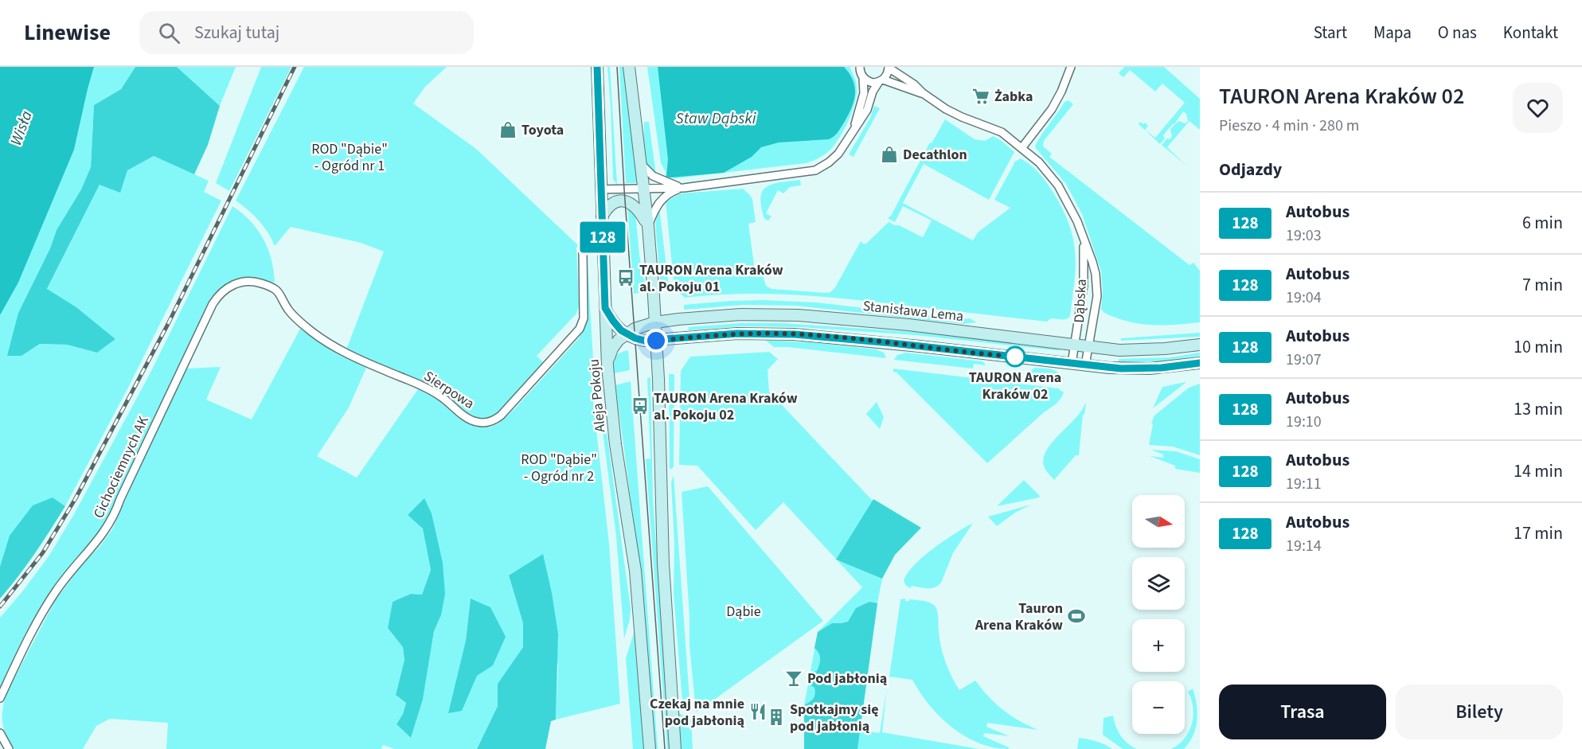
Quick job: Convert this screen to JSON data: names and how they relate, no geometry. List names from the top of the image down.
{
  "streets": {
    "main road": ["Stanisława Lema", "Aleja Pokoju"],
    "street": ["Dąbska", "Sierpowa", "Cichociemnych AK"]
  },
  "crossings": [
    ["Dąbska", "Stanisława Lema"],
    ["Sierpowa", "Aleja Pokoju"],
    ["Sierpowa", "Cichociemnych AK"]
  ],
  "water": ["Staw Dąbski", "Wisła"],
  "parks": ["ROD \"Dąbie\" - Ogród nr 1", "ROD \"Dąbie\" - Ogród nr 2", "Dąbie"],
  "places": {
    "supermarket": ["Żabka"],
    "shop": ["Toyota", "Decathlon"],
    "bus stop": ["TAURON Arena Kraków al. Pokoju 01", "TAURON Arena Kraków al. Pokoju 02"],
    "other": ["TAURON Arena Kraków 02"],
    "sports": ["Tauron Arena Kraków"],
    "bar": ["Pod jabłonią"],
    "restaurant": ["Czekaj na mnie pod jabłonią"],
    "building": ["Spotkajmy się pod jabłonią"]
  },
  "lines": ["bus line 128"],
  "north": "right",
  "page": {
    "header": "Linewise",
    "search": "Szukaj tutaj",
    "nav": [
      "Start",
      "Mapa",
      "O nas",
      "Kontakt"
    ],
    "on_map": "128",
    "heading": [
      ["TAURON Arena Kraków 02", "Pieszo · 4 min · 280 m"],
      "Odjazdy"
    ],
    "list": [
      {
        "mark": "128",
        "name": "Autobus",
        "note": "19:03",
        "value": "6 min"
      },
      {
        "mark": "128",
        "name": "Autobus",
        "note": "19:04",
        "value": "7 min"
      },
      {
        "mark": "128",
        "name": "Autobus",
        "note": "19:07",
        "value": "10 min"
      },
      {
        "mark": "128",
        "name": "Autobus",
        "note": "19:10",
        "value": "13 min"
      },
      {
        "mark": "128",
        "name": "Autobus",
        "note": "19:11",
        "value": "14 min"
      },
      {
        "mark": "128",
        "name": "Autobus",
        "note": "19:14",
        "value": "17 min"
      }
    ],
    "map_buttons": ["+", "−"],
    "buttons": ["Trasa", "Bilety"]
  }
}
